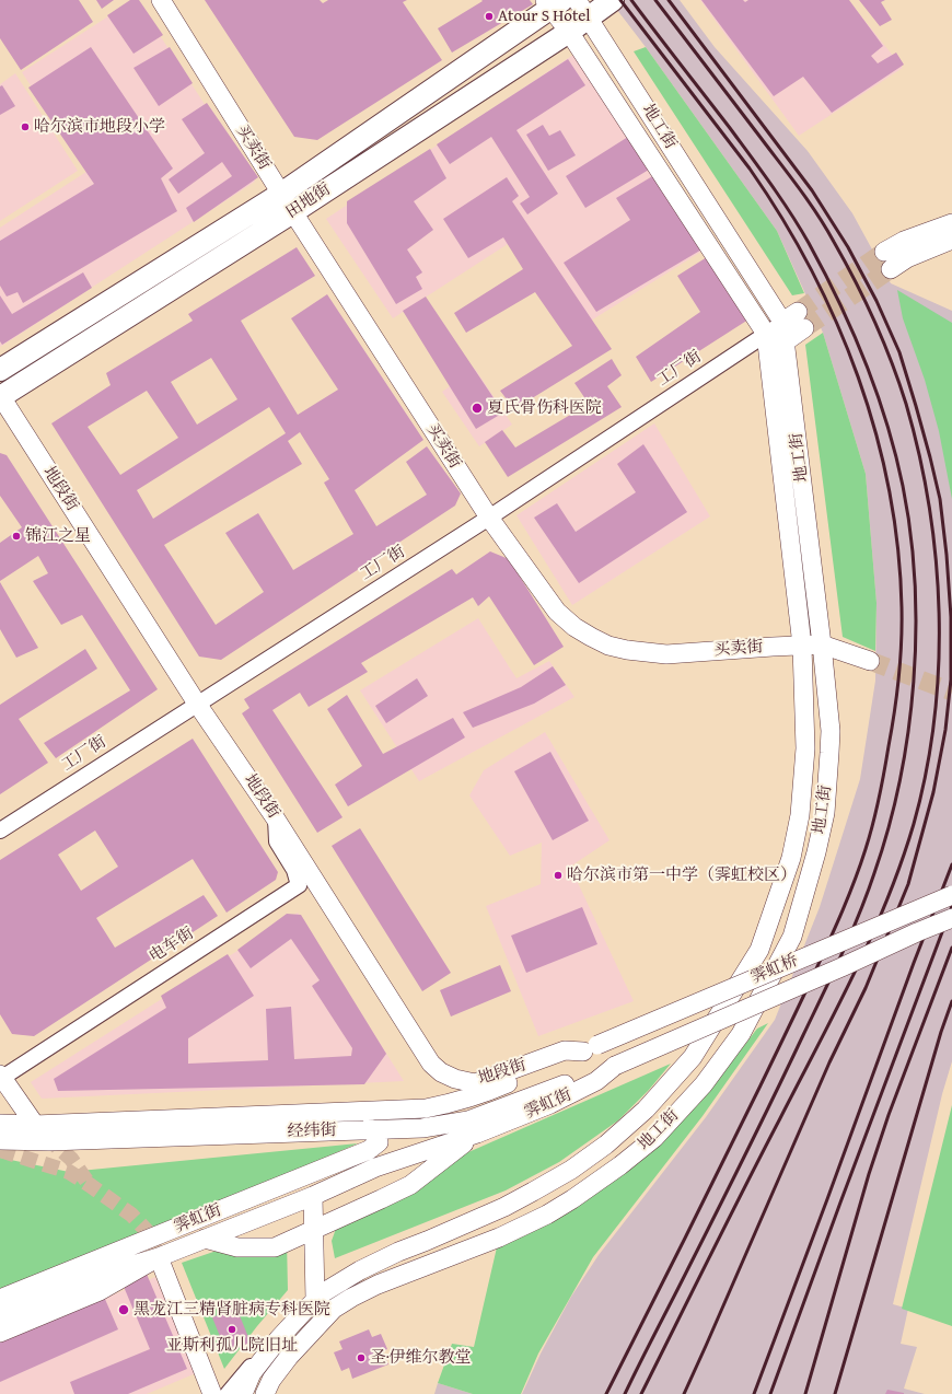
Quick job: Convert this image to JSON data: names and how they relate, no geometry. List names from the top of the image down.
{
  "streets": {
    "highway": ["田地街"],
    "main road": [
      "地工街",
      "买卖街",
      "地段街",
      "霁虹桥",
      "霁虹街",
      "经纬街"
    ],
    "street": ["工厂街", "电车街"]
  },
  "crossings": [
    ["地工街", "买卖街"],
    ["地工街", "田地街"],
    ["地工街", "工厂街"],
    ["买卖街", "田地街"],
    ["买卖街", "工厂街"],
    ["田地街", "地段街"],
    ["工厂街", "地段街"],
    ["地段街", "电车街"],
    ["地段街", "霁虹桥"],
    ["地段街", "霁虹街"],
    ["霁虹桥", "霁虹街"],
    ["霁虹桥", "经纬街"],
    ["霁虹街", "经纬街"]
  ],
  "places": [
    "Atour S Hotel",
    "哈尔滨市地段小学",
    "夏氏骨伤科医院",
    "锦江之星",
    "哈尔滨市第一中学（霁虹校区）",
    "黑龙江三精肾脏病专科医院",
    "亚斯利孤儿院旧址",
    "圣·伊维尔教堂"
  ]
}
